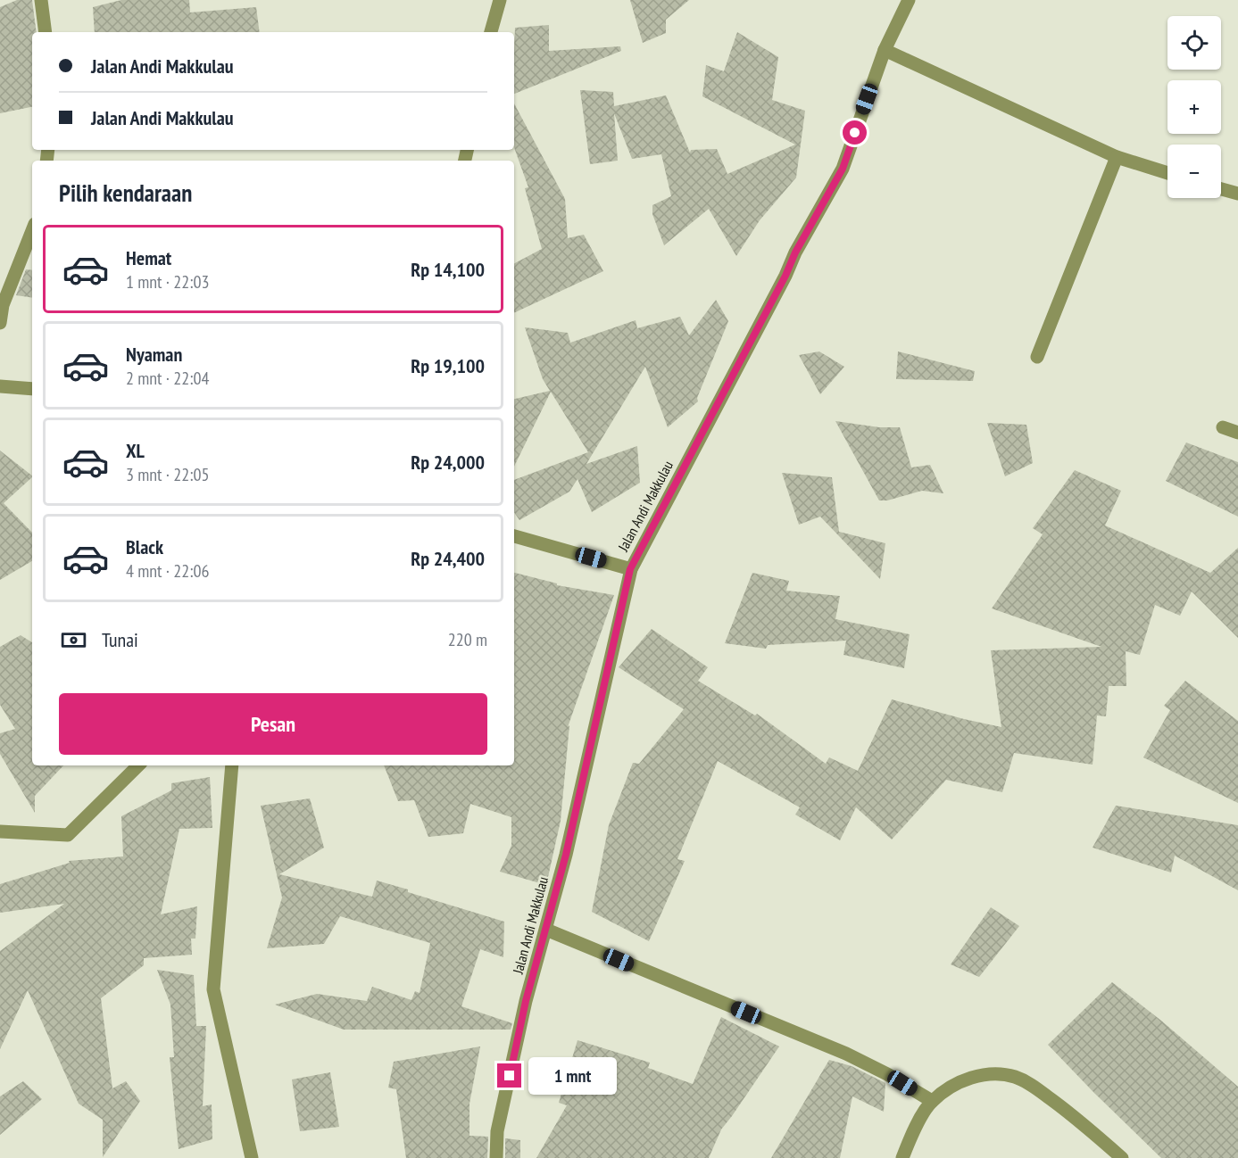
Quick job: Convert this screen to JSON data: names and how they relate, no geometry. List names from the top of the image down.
{
  "streets": {
    "street": ["Jalan Andi Makkulau"]
  },
  "page": {
    "map_buttons": ["+", "−"],
    "banner": ["Jalan Andi Makkulau", "Jalan Andi Makkulau"],
    "heading": "Pilih kendaraan",
    "list": [
      {
        "name": "Hemat",
        "note": "1 mnt · 22:03",
        "value": "Rp 14,100"
      },
      {
        "name": "Nyaman",
        "note": "2 mnt · 22:04",
        "value": "Rp 19,100"
      },
      {
        "name": "XL",
        "note": "3 mnt · 22:05",
        "value": "Rp 24,000"
      },
      {
        "name": "Black",
        "note": "4 mnt · 22:06",
        "value": "Rp 24,400"
      }
    ],
    "pay": ["Tunai", "220 m"],
    "buttons": "Pesan",
    "bubble": "1 mnt"
  }
}
